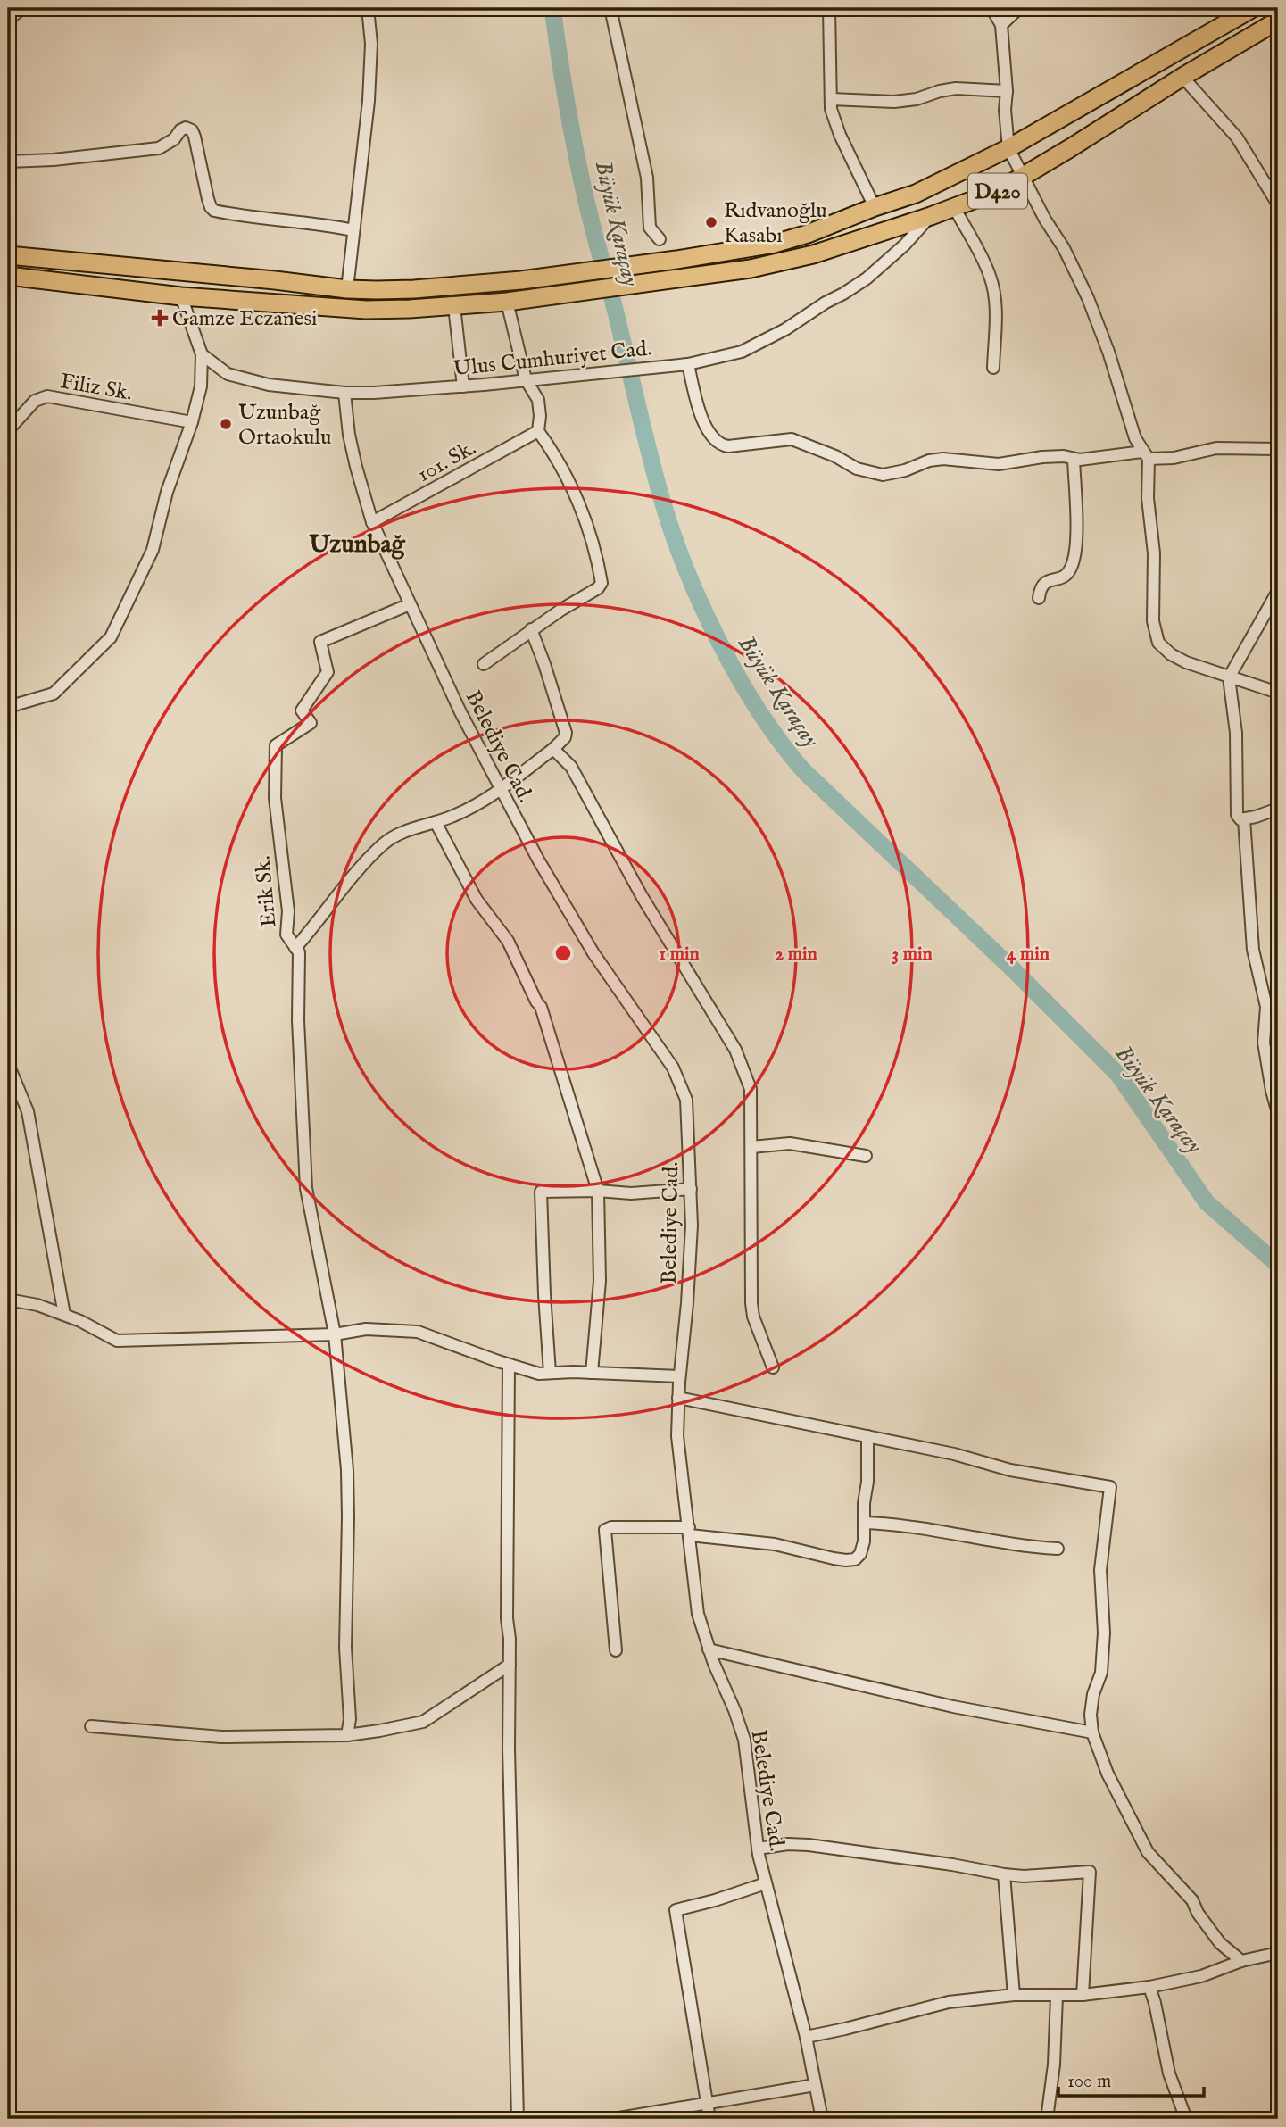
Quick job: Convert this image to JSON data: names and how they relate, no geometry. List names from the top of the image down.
{
  "streets": {
    "highway": ["D420"],
    "street": [
      "Ulus Cumhuriyet Cad.",
      "Filiz Sk.",
      "101. Sk.",
      "Belediye Cad.",
      "Erik Sk."
    ]
  },
  "crossings": [
    ["D420", "Ulus Cumhuriyet Cad."],
    ["Ulus Cumhuriyet Cad.", "Belediye Cad."],
    ["101. Sk.", "Belediye Cad."],
    ["Belediye Cad.", "Erik Sk."]
  ],
  "districts": ["Uzunbağ"],
  "water": ["Büyük Karaçay"],
  "places": {
    "other": ["Rıdvanoğlu Kasabı", "Uzunbağ Ortaokulu"],
    "health": ["Gamze Eczanesi"]
  },
  "scale_bar": "100 m",
  "rings": [
    "1 min",
    "2 min",
    "3 min",
    "4 min"
  ]
}
